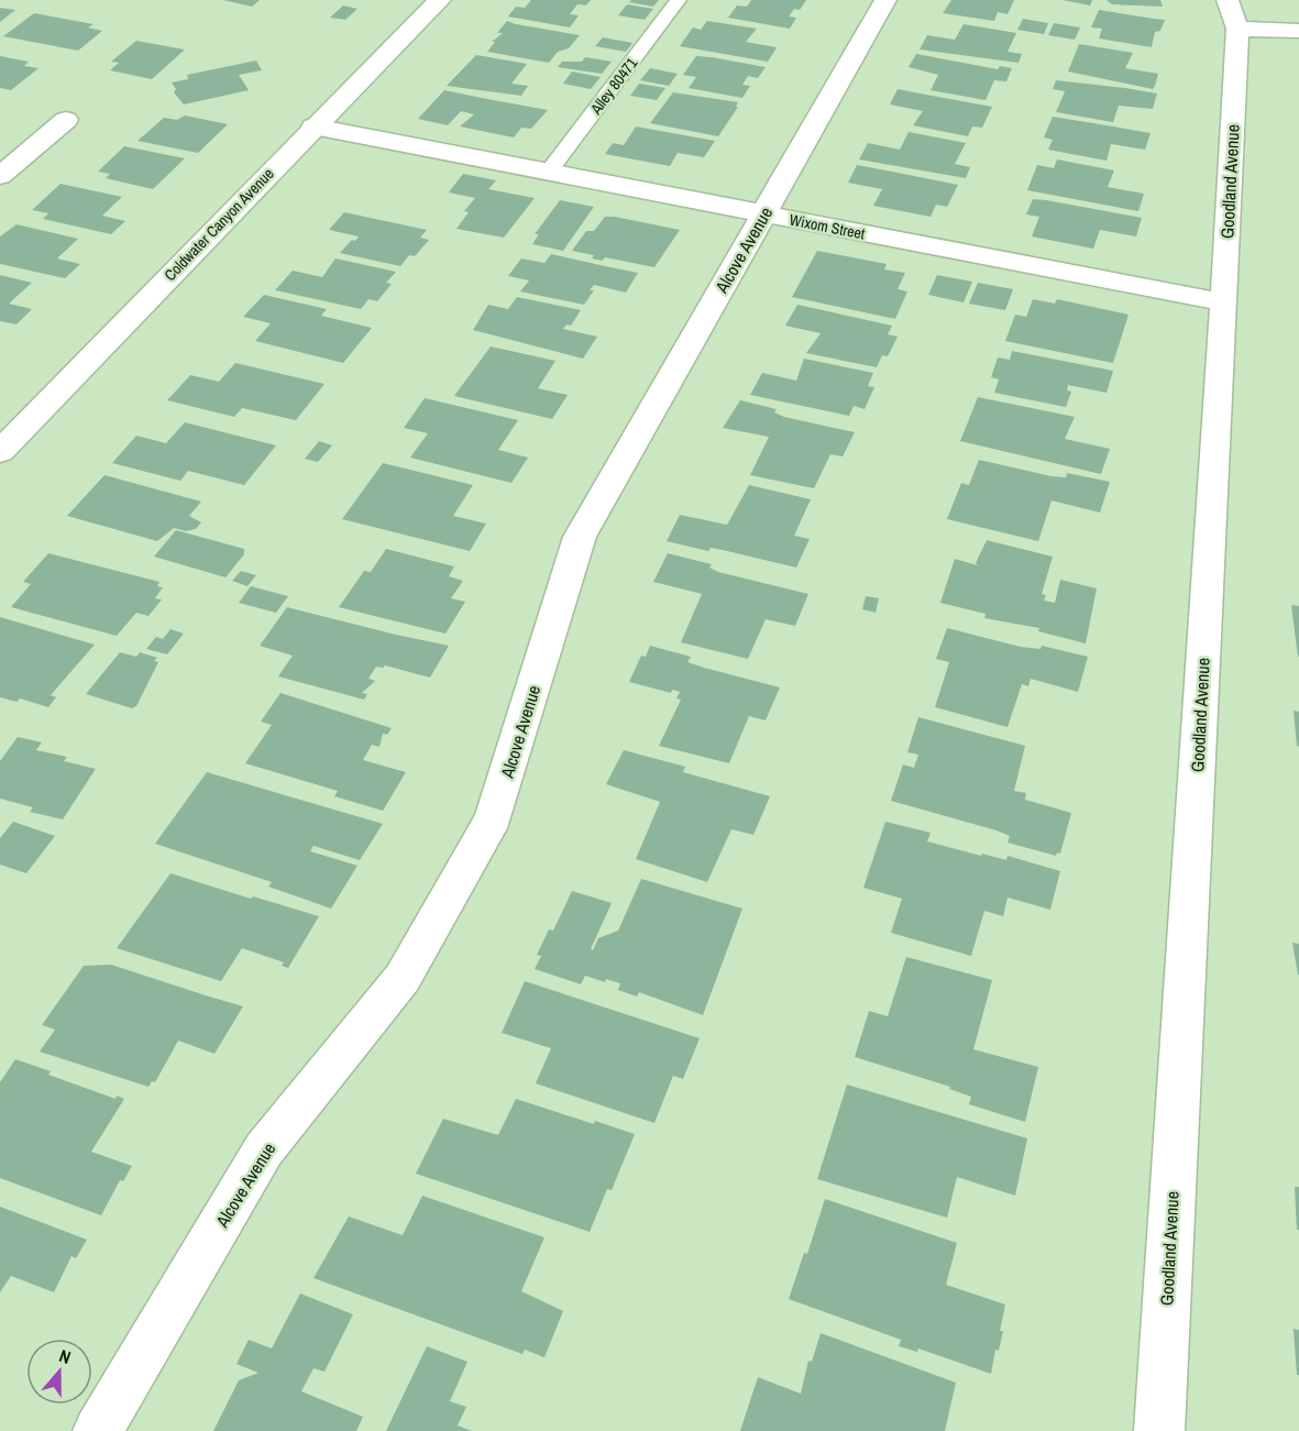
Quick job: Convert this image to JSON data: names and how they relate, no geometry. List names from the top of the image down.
{
  "streets": {
    "street": [
      "Goodland Avenue",
      "Coldwater Canyon Avenue",
      "Wixom Street",
      "Alcove Avenue"
    ],
    "lane": ["Alley 80471"]
  },
  "crossings": [
    ["Alley 80471", "Wixom Street"],
    ["Goodland Avenue", "Wixom Street"],
    ["Coldwater Canyon Avenue", "Wixom Street"],
    ["Wixom Street", "Alcove Avenue"]
  ],
  "north": "top"
}
